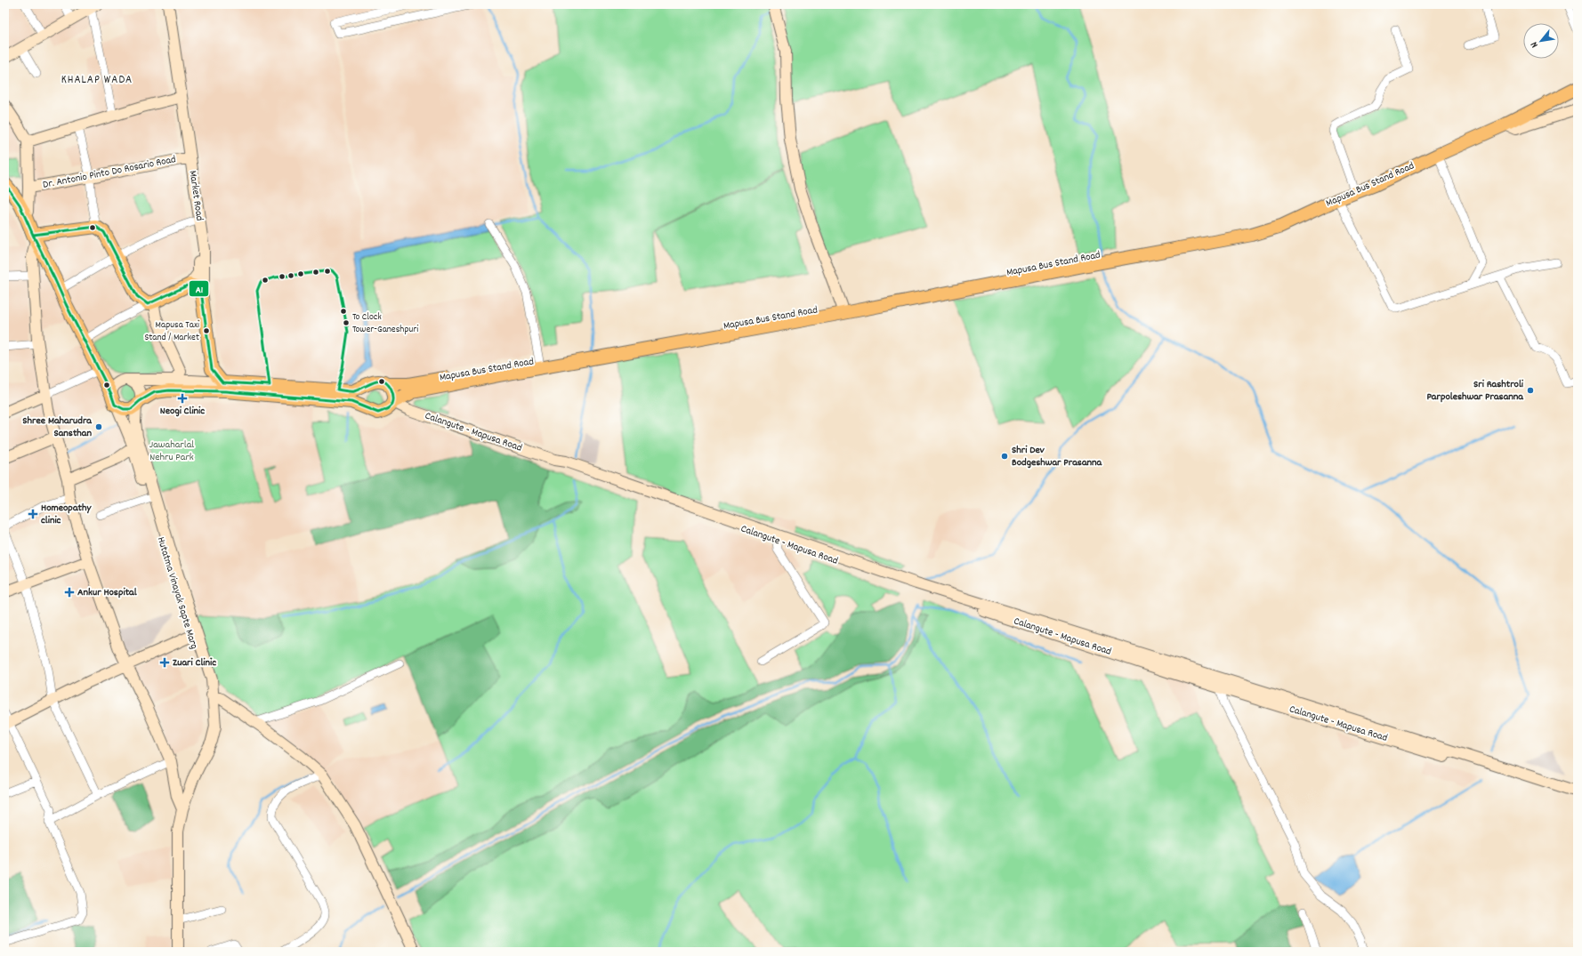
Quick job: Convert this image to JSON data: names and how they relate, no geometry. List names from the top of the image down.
{
  "streets": {
    "main road": [
      "Dr. Antonio Pinto Do Rosario Road",
      "Mapusa Bus Stand Road",
      "Market Road",
      "Calangute - Mapusa Road",
      "Hutatma Vinayak Sapte Marg"
    ]
  },
  "crossings": [
    ["Dr. Antonio Pinto Do Rosario Road", "Market Road"],
    ["Mapusa Bus Stand Road", "Calangute - Mapusa Road"]
  ],
  "districts": ["KHALAP WADA"],
  "parks": ["Jawaharlal Nehru Park"],
  "places": {
    "other": [
      "To Clock Tower-Ganeshpuri",
      "Mapusa Taxi Stand / Market",
      "Sri Rashtroli Parpoleshwar Prasanna",
      "Shree Maharudra Sansthan",
      "Shri Dev Bodgeshwar Prasanna"
    ],
    "health": [
      "Neogi Clinic",
      "Homeopathy clinic",
      "Ankur Hospital",
      "Zuari Clinic"
    ]
  },
  "lines": ["transit line A1"],
  "north": "bottom left"
}
